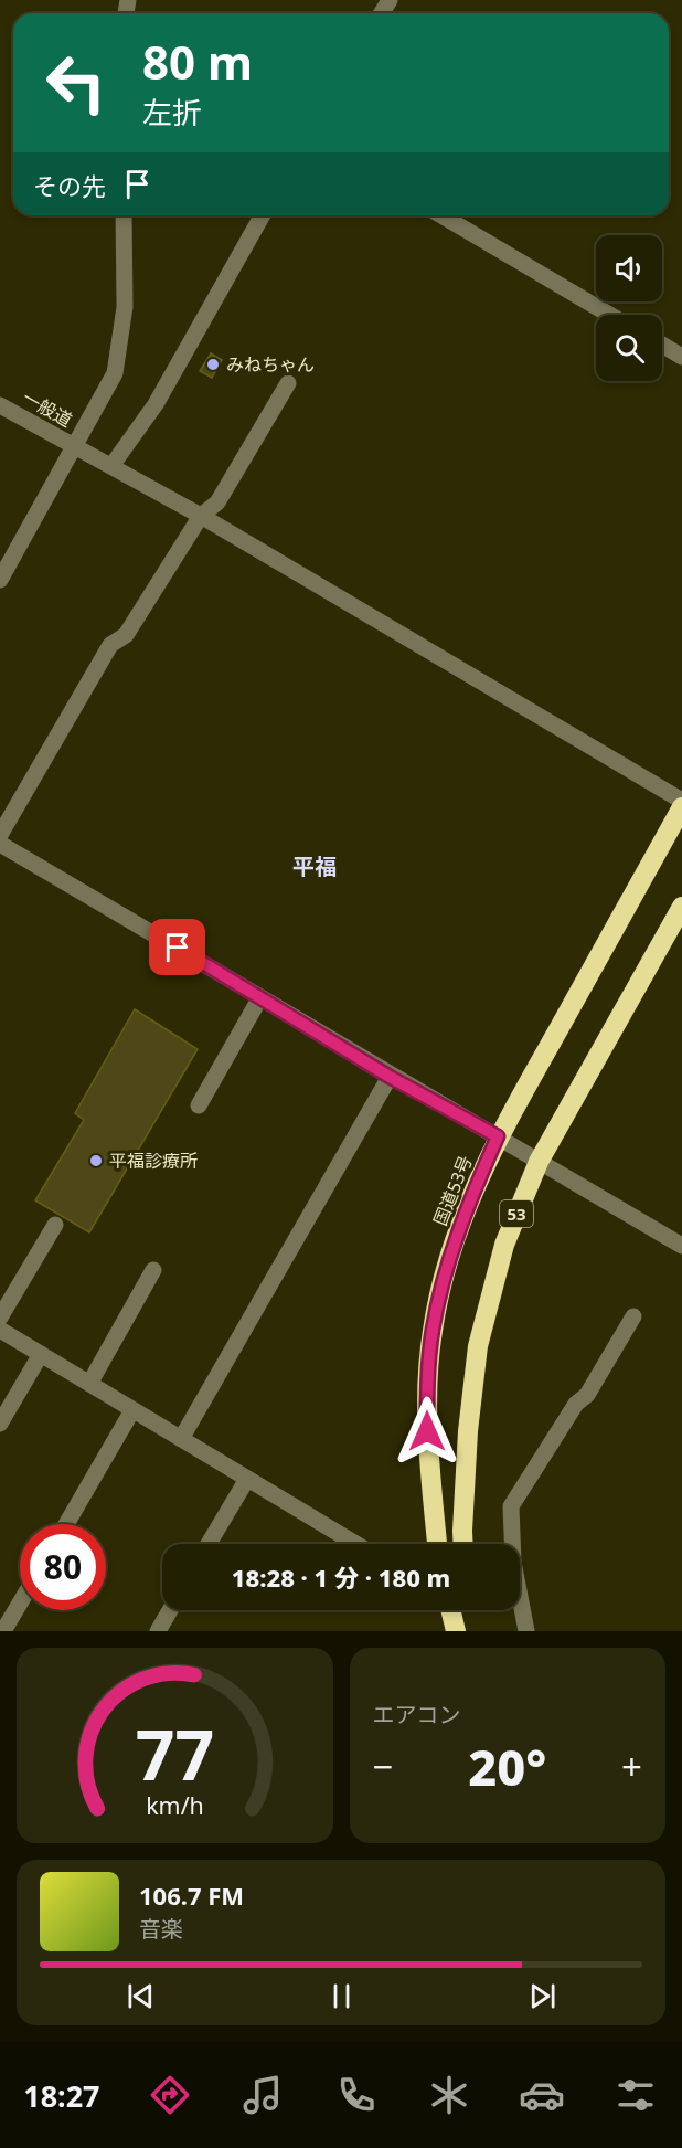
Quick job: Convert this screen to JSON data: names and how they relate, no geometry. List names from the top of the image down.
{
  "streets": {
    "highway": ["国道53号", "53"],
    "street": ["一般道"]
  },
  "districts": ["平福"],
  "places": ["みねちゃん", "平福診療所"],
  "page": {
    "turn": ["80 m", "左折"],
    "then": "その先",
    "limit": "80",
    "trip": "18:28 · 1 分 · 180 m",
    "tile": "エアコン",
    "heat": ["−", "20°", "+"],
    "song": ["106.7 FM", "音楽"],
    "tabs": "18:27",
    "gauge": ["77", "km/h"]
  }
}
